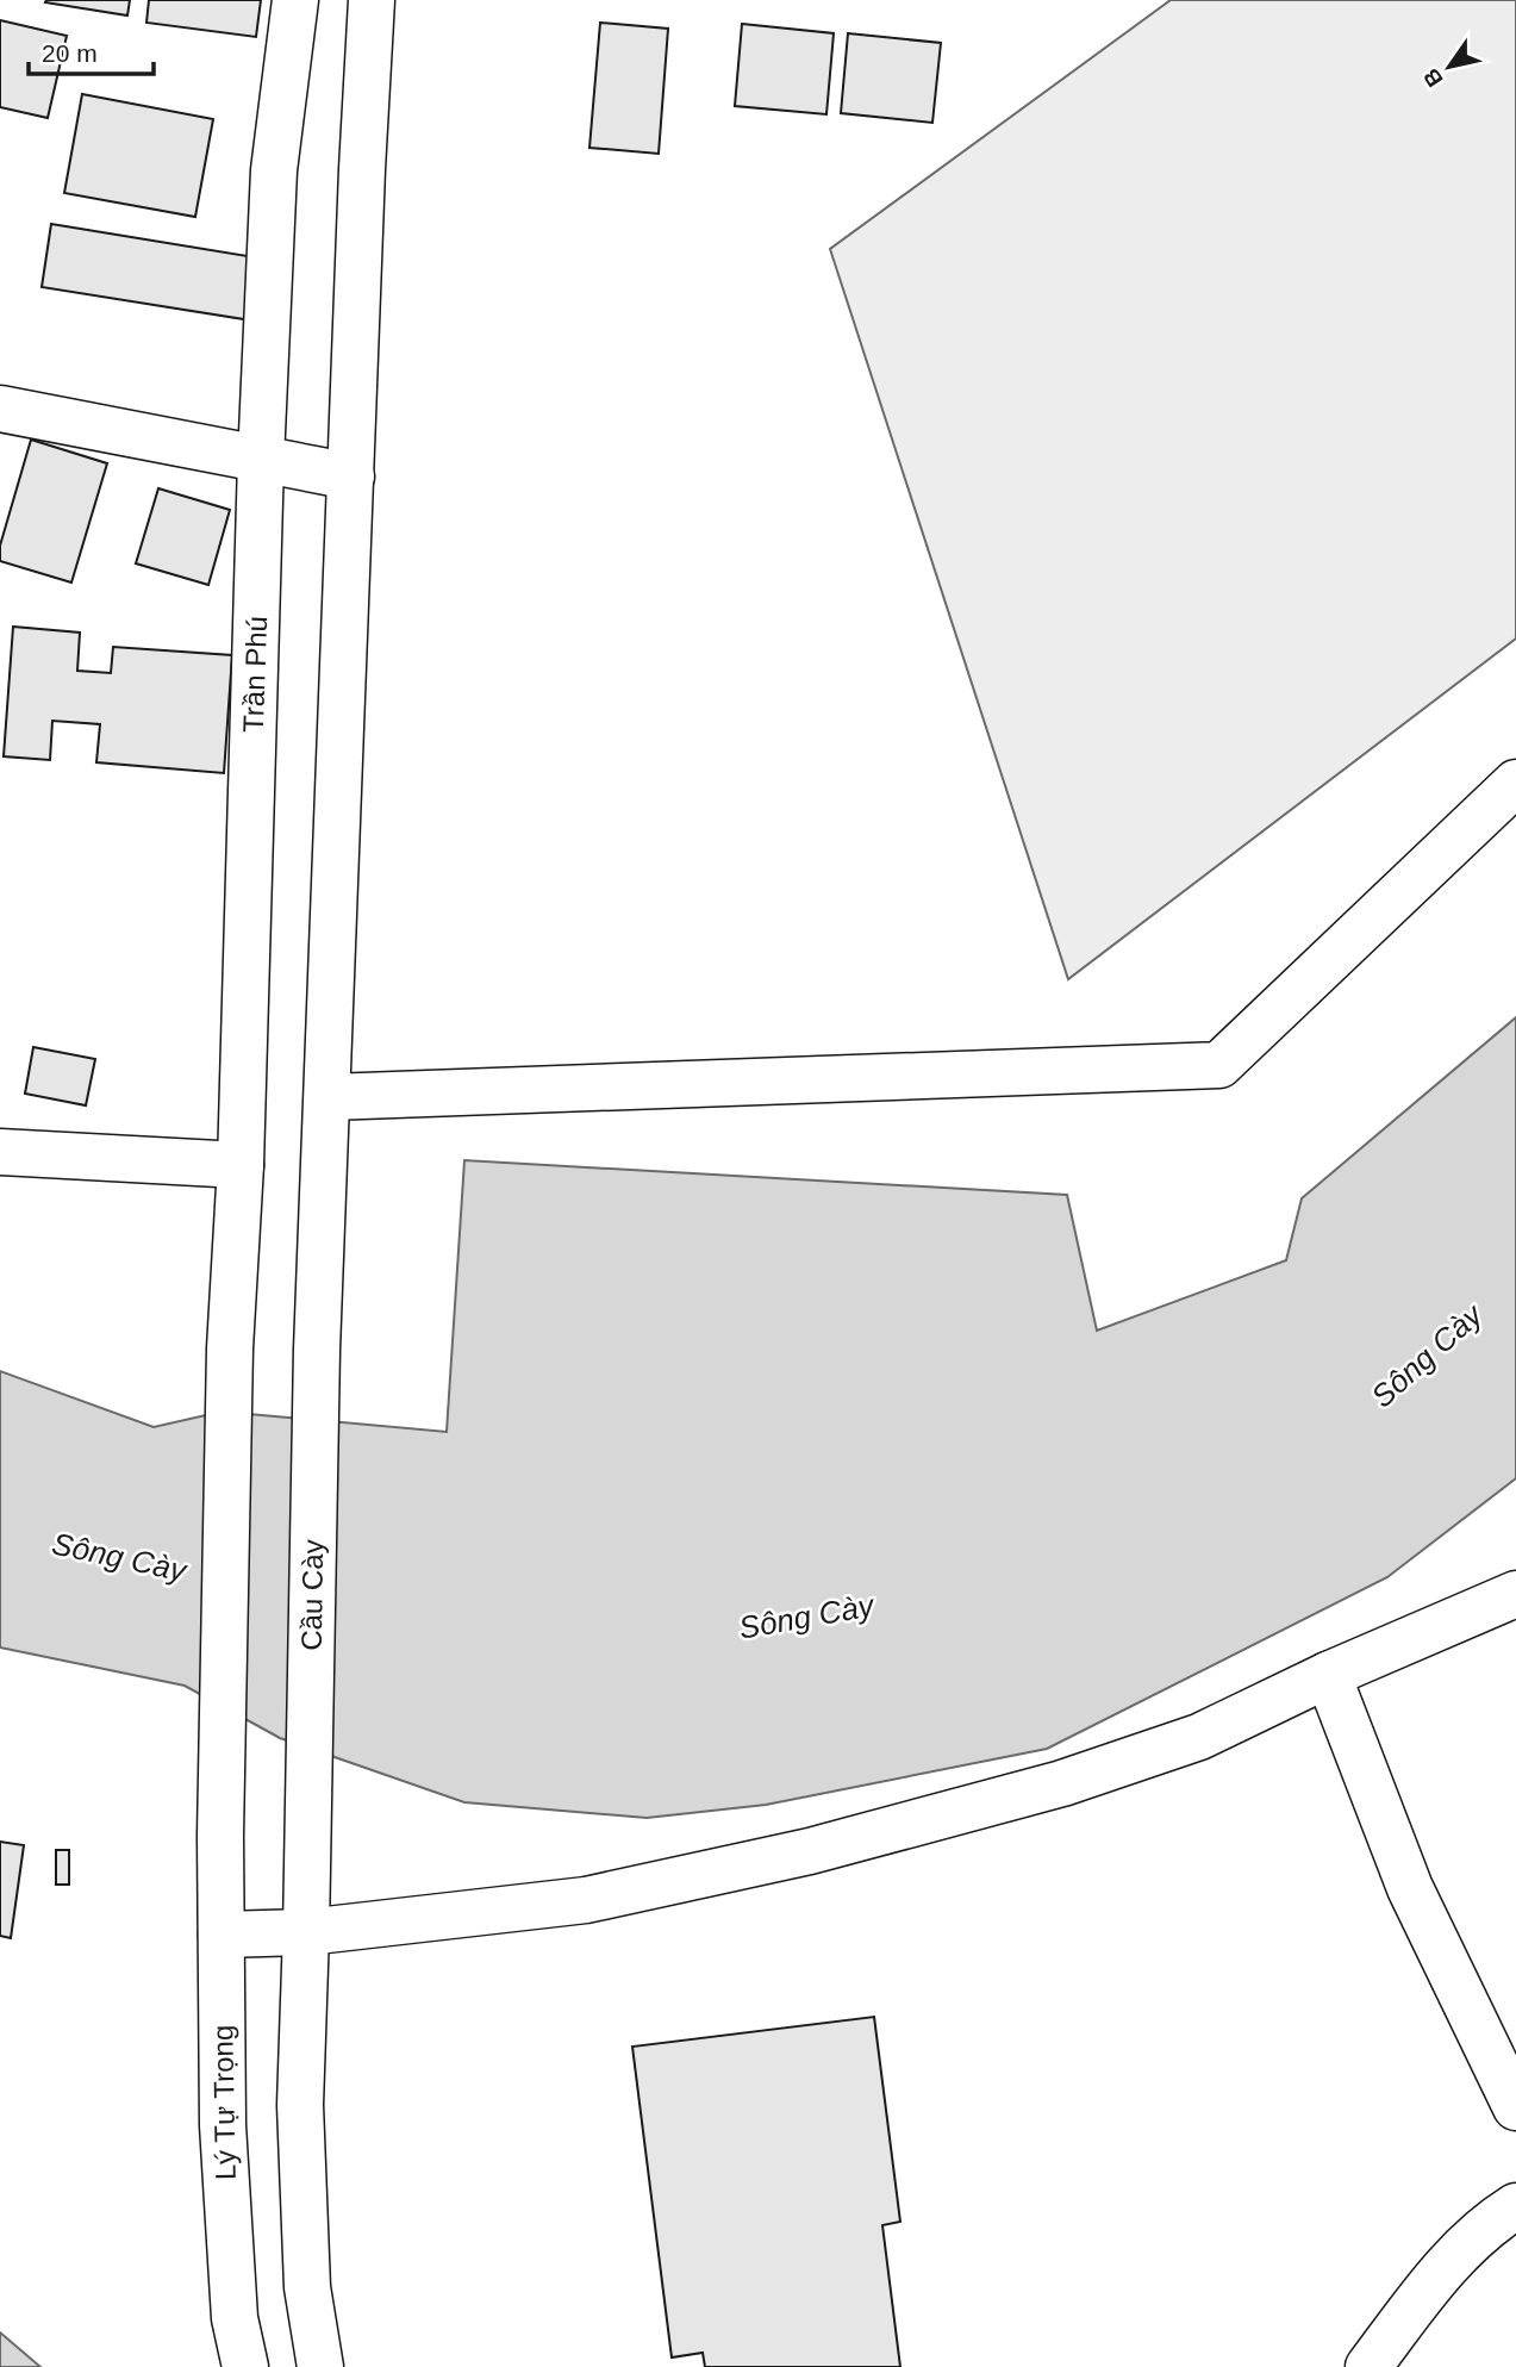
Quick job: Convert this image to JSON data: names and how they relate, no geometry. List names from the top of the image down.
{
  "streets": {
    "main road": ["Trần Phú", "Cầu Cày", "Lý Tự Trọng"]
  },
  "crossings": [
    ["Trần Phú", "Lý Tự Trọng"]
  ],
  "water": ["Sông Cày"],
  "scale_bar": "20 m",
  "north": "bottom left"
}
